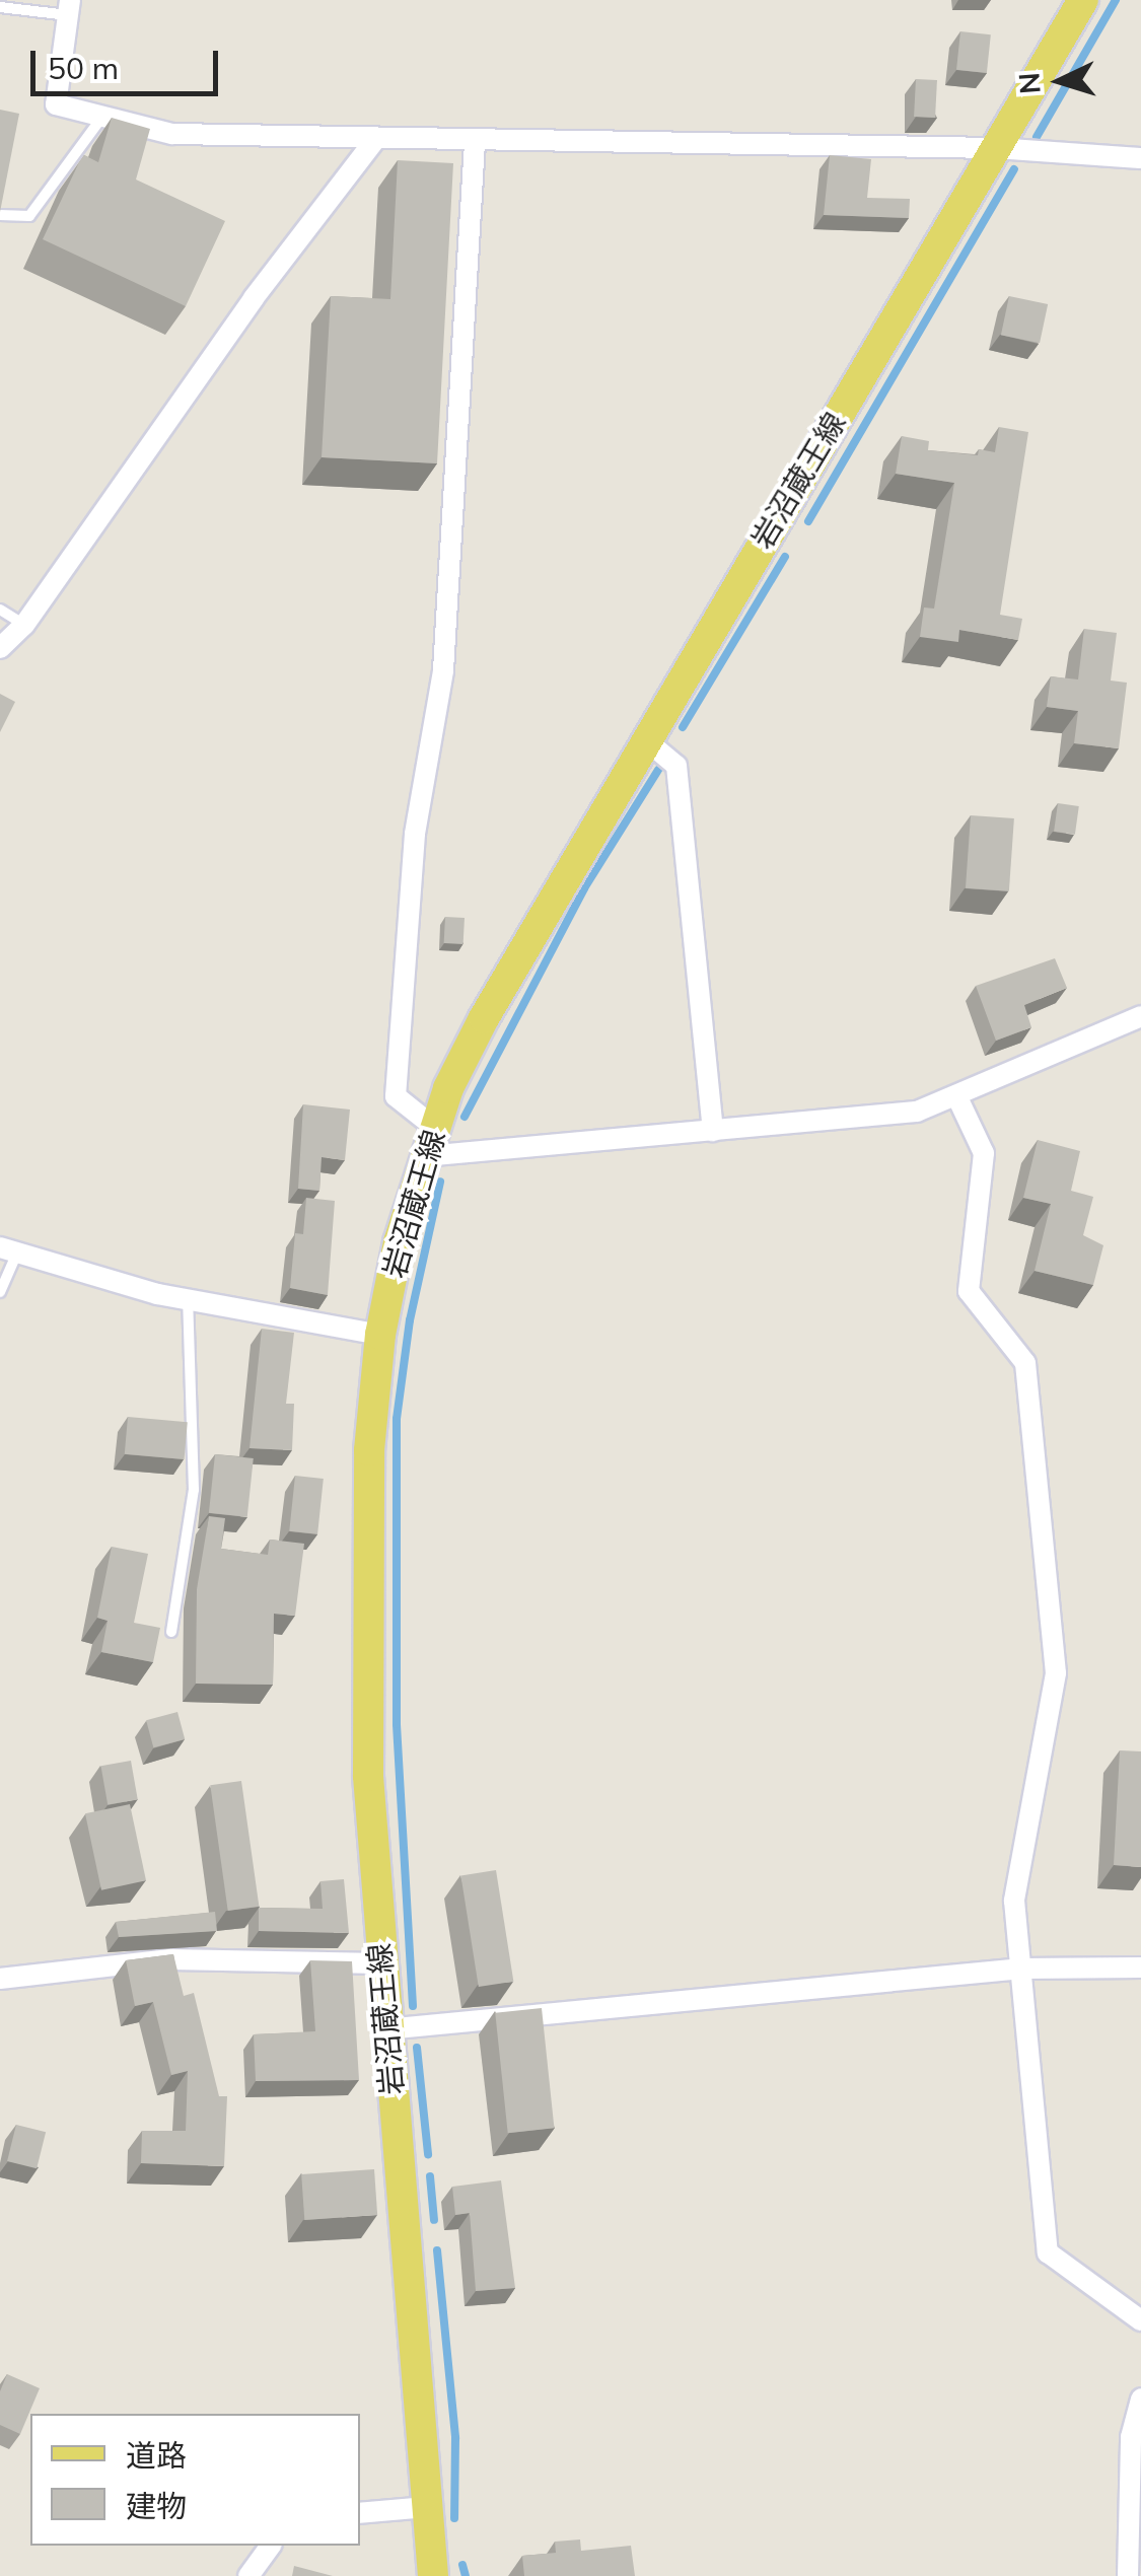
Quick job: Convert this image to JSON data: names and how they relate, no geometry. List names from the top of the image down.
{
  "streets": {
    "main road": ["岩沼蔵王線"]
  },
  "legend": ["道路", "建物"],
  "scale_bar": "50 m",
  "north": "left"
}
